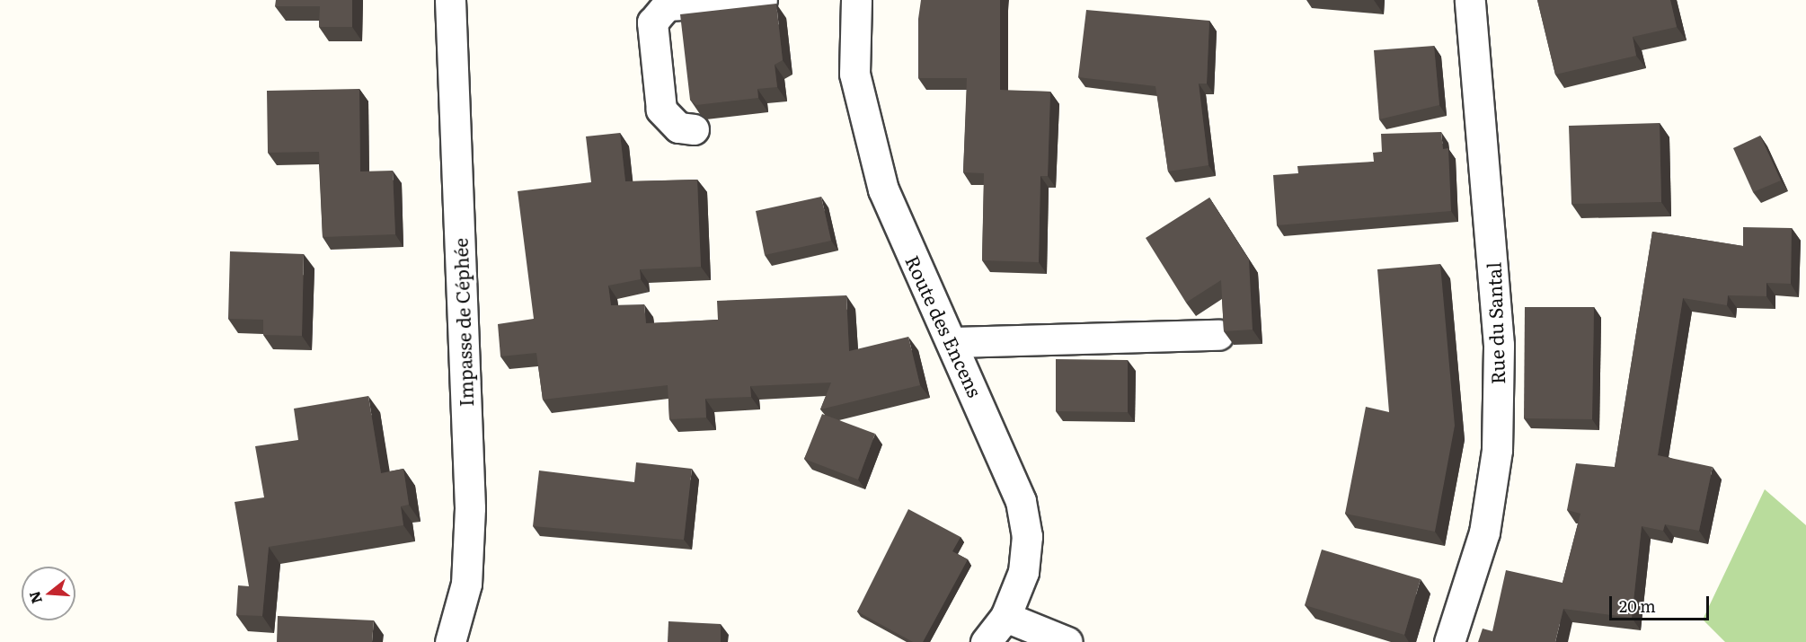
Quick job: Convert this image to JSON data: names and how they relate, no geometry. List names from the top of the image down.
{
  "streets": {
    "street": ["Impasse de Céphée", "Rue du Santal", "Route des Encens"]
  },
  "scale_bar": "20 m",
  "north": "left"
}
